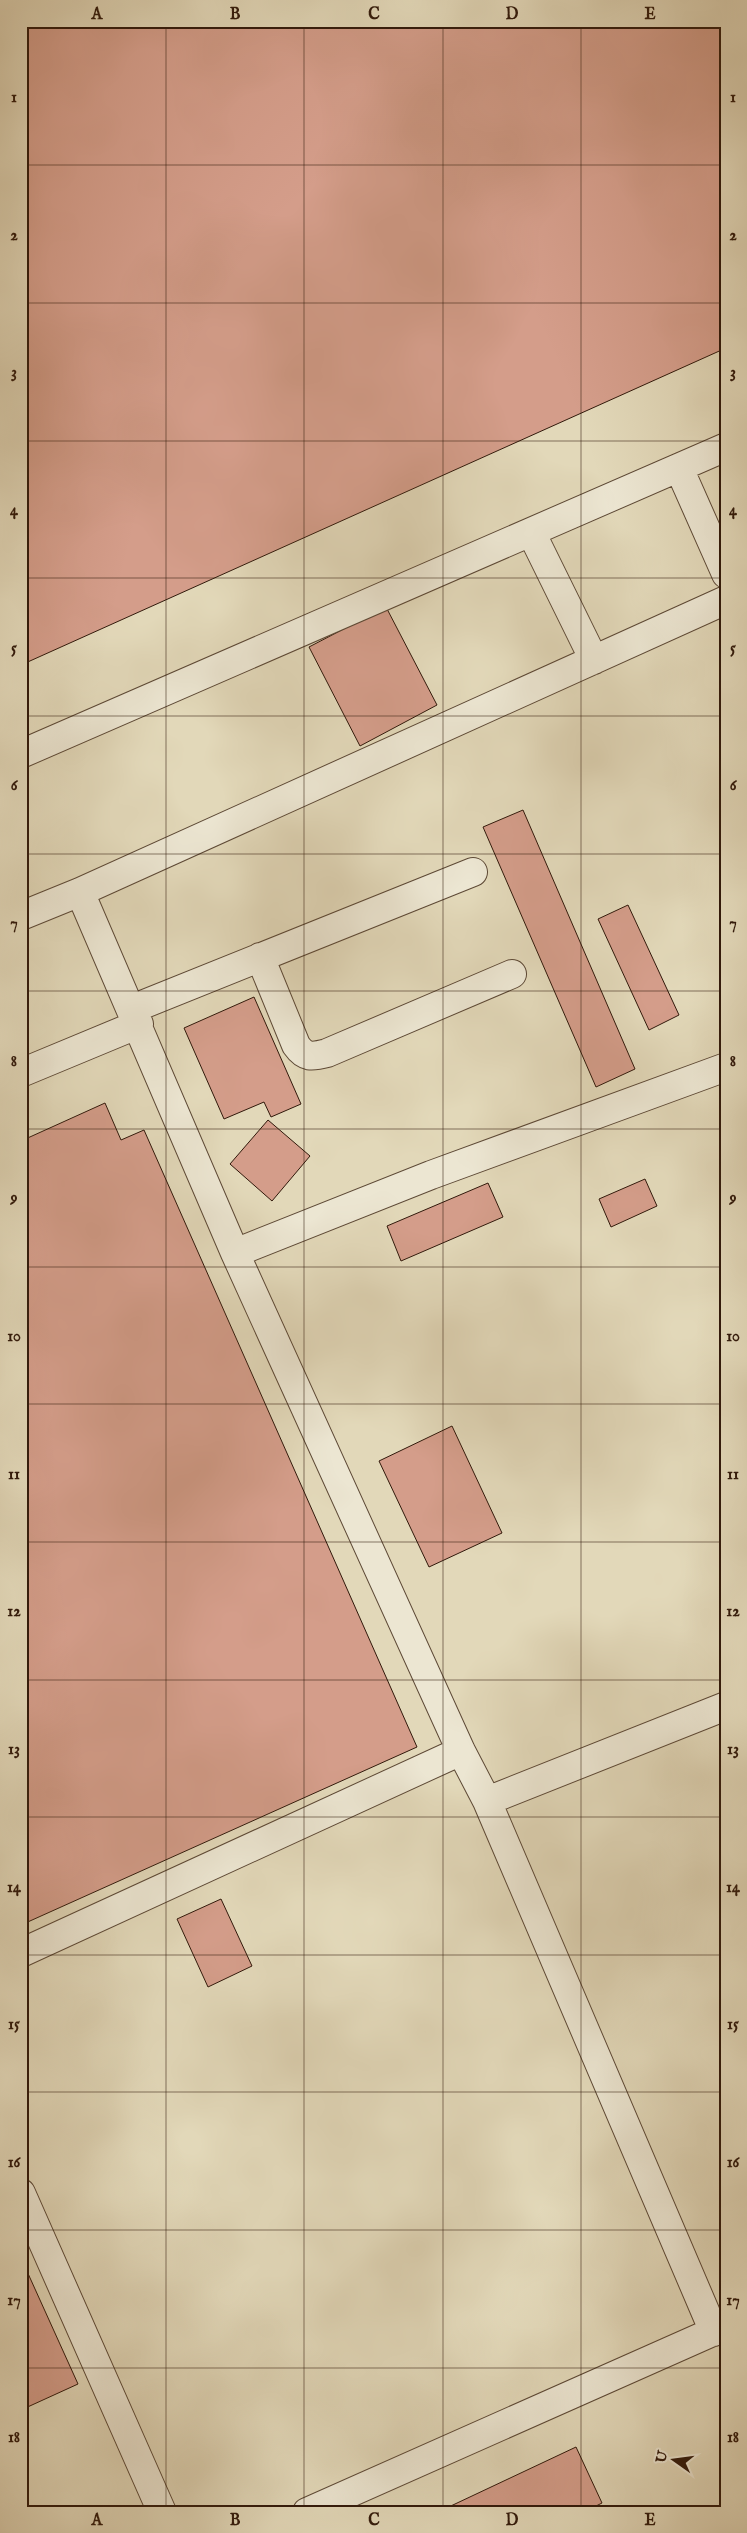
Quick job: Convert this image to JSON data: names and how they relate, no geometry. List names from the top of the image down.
{
  "north": "left",
  "grid": {
    "columns": [
      "A",
      "B",
      "C",
      "D",
      "E"
    ],
    "rows": [
      "1",
      "2",
      "3",
      "4",
      "5",
      "6",
      "7",
      "8",
      "9",
      "10",
      "11",
      "12",
      "13",
      "14",
      "15",
      "16",
      "17",
      "18"
    ]
  }
}
